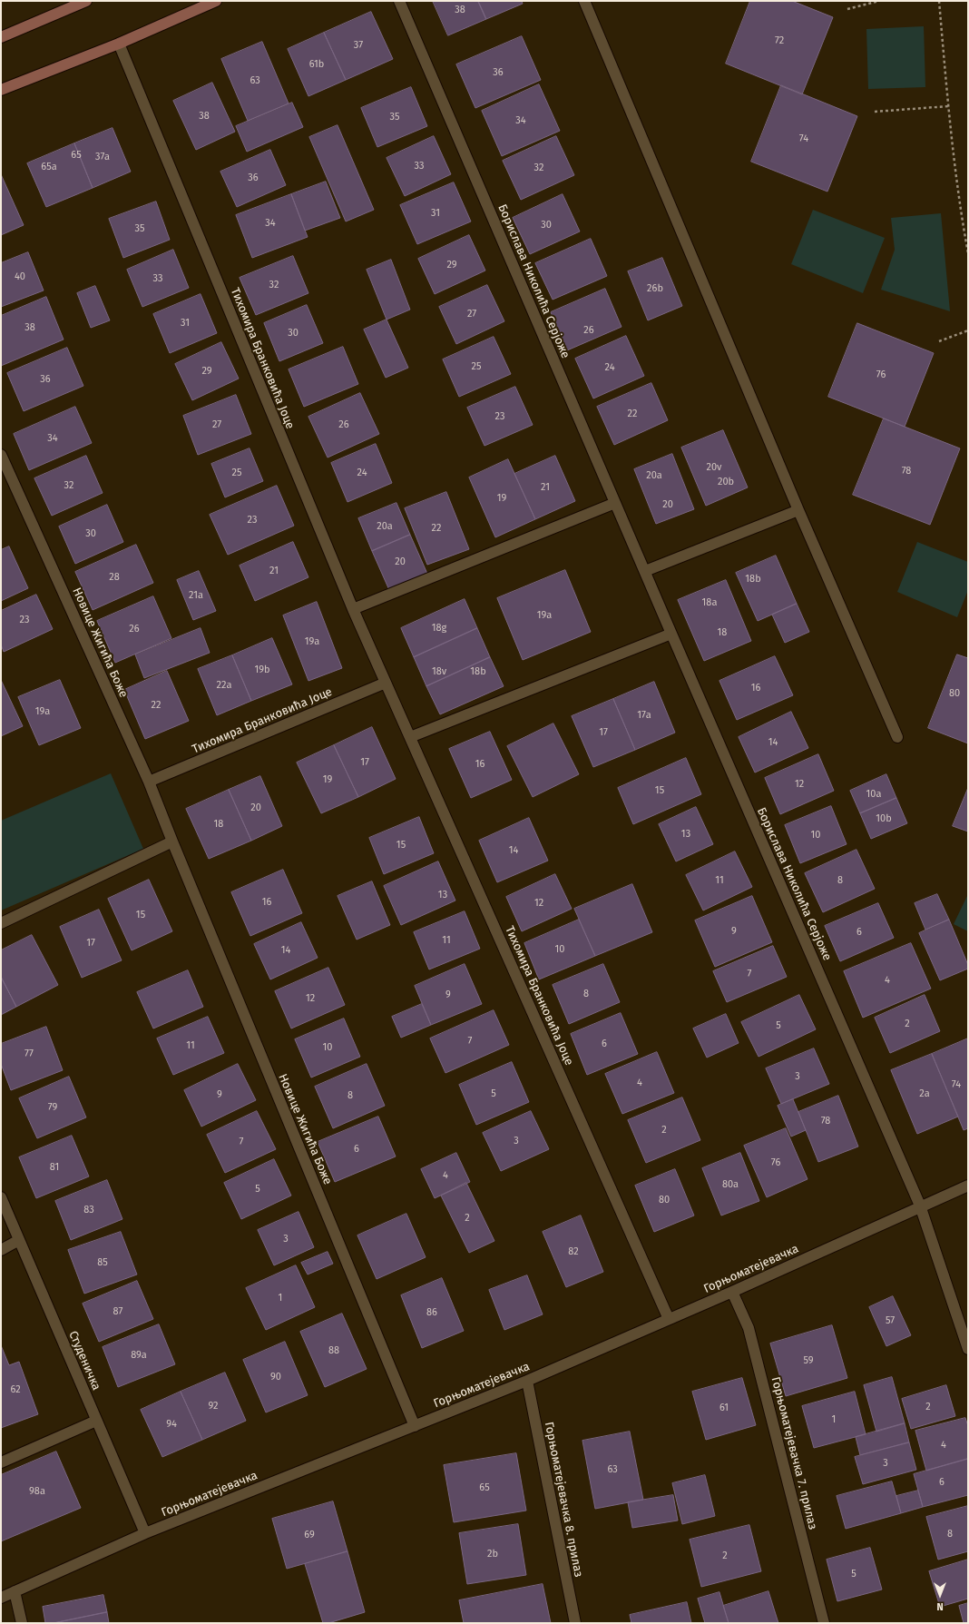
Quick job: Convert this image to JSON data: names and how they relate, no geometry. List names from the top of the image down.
{
  "streets": {
    "street": [
      "Борислава Николића Серјоже",
      "Тихомира Бранковића Јоце",
      "Новице Жигића Боже",
      "Горњоматејевачка",
      "Студеничка",
      "Горњоматејевачка 7. прилаз",
      "Горњоматејевачка 8. прилаз"
    ]
  },
  "crossings": [
    ["Борислава Николића Серјоже", "Горњоматејевачка"],
    ["Тихомира Бранковића Јоце", "Новице Жигића Боже"],
    ["Тихомира Бранковића Јоце", "Горњоматејевачка"],
    ["Новице Жигића Боже", "Горњоматејевачка"],
    ["Горњоматејевачка", "Студеничка"],
    ["Горњоматејевачка", "Горњоматејевачка 7. прилаз"],
    ["Горњоматејевачка", "Горњоматејевачка 8. прилаз"]
  ],
  "house_numbers": [
    "38",
    "72",
    "37",
    "61b",
    "36",
    "63",
    "38",
    "35",
    "34",
    "74",
    "65",
    "37a",
    "33",
    "65a",
    "32",
    "36",
    "31",
    "34",
    "30",
    "35",
    "29",
    "40",
    "33",
    "32",
    "26b",
    "27",
    "31",
    "38",
    "26",
    "30",
    "25",
    "24",
    "29",
    "76",
    "36",
    "22",
    "23",
    "27",
    "26",
    "34",
    "20v",
    "78",
    "25",
    "24",
    "20a",
    "20b",
    "32",
    "21",
    "19",
    "20",
    "23",
    "20a",
    "22",
    "30",
    "20",
    "21",
    "28",
    "18b",
    "21a",
    "18a",
    "19a",
    "23",
    "18g",
    "26",
    "18",
    "19a",
    "19b",
    "18v",
    "18b",
    "22a",
    "16",
    "80",
    "22",
    "19a",
    "17a",
    "17",
    "14",
    "17",
    "16",
    "19",
    "12",
    "15",
    "10a",
    "20",
    "10b",
    "18",
    "13",
    "10",
    "15",
    "14",
    "11",
    "8",
    "13",
    "16",
    "12",
    "15",
    "9",
    "6",
    "11",
    "17",
    "10",
    "14",
    "7",
    "4",
    "8",
    "9",
    "12",
    "2",
    "5",
    "7",
    "6",
    "11",
    "10",
    "77",
    "3",
    "4",
    "74",
    "5",
    "2a",
    "9",
    "8",
    "79",
    "78",
    "2",
    "3",
    "7",
    "6",
    "76",
    "81",
    "4",
    "80a",
    "5",
    "80",
    "83",
    "2",
    "3",
    "82",
    "85",
    "1",
    "87",
    "86",
    "57",
    "88",
    "89a",
    "59",
    "90",
    "62",
    "92",
    "2",
    "61",
    "1",
    "94",
    "4",
    "3",
    "63",
    "6",
    "65",
    "98a",
    "8",
    "69",
    "2b",
    "2",
    "5"
  ],
  "north": "bottom"
}
